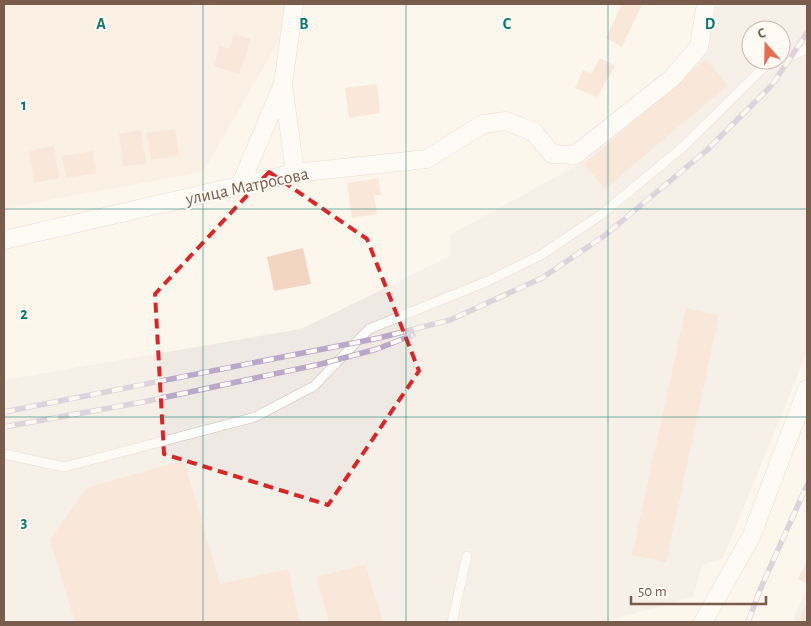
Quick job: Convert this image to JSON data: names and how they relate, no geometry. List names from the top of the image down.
{
  "streets": {
    "street": ["улица Матросова"]
  },
  "scale_bar": "50 m",
  "north": "top",
  "grid": {
    "columns": [
      "A",
      "B",
      "C",
      "D"
    ],
    "rows": ["1", "2", "3"]
  }
}
